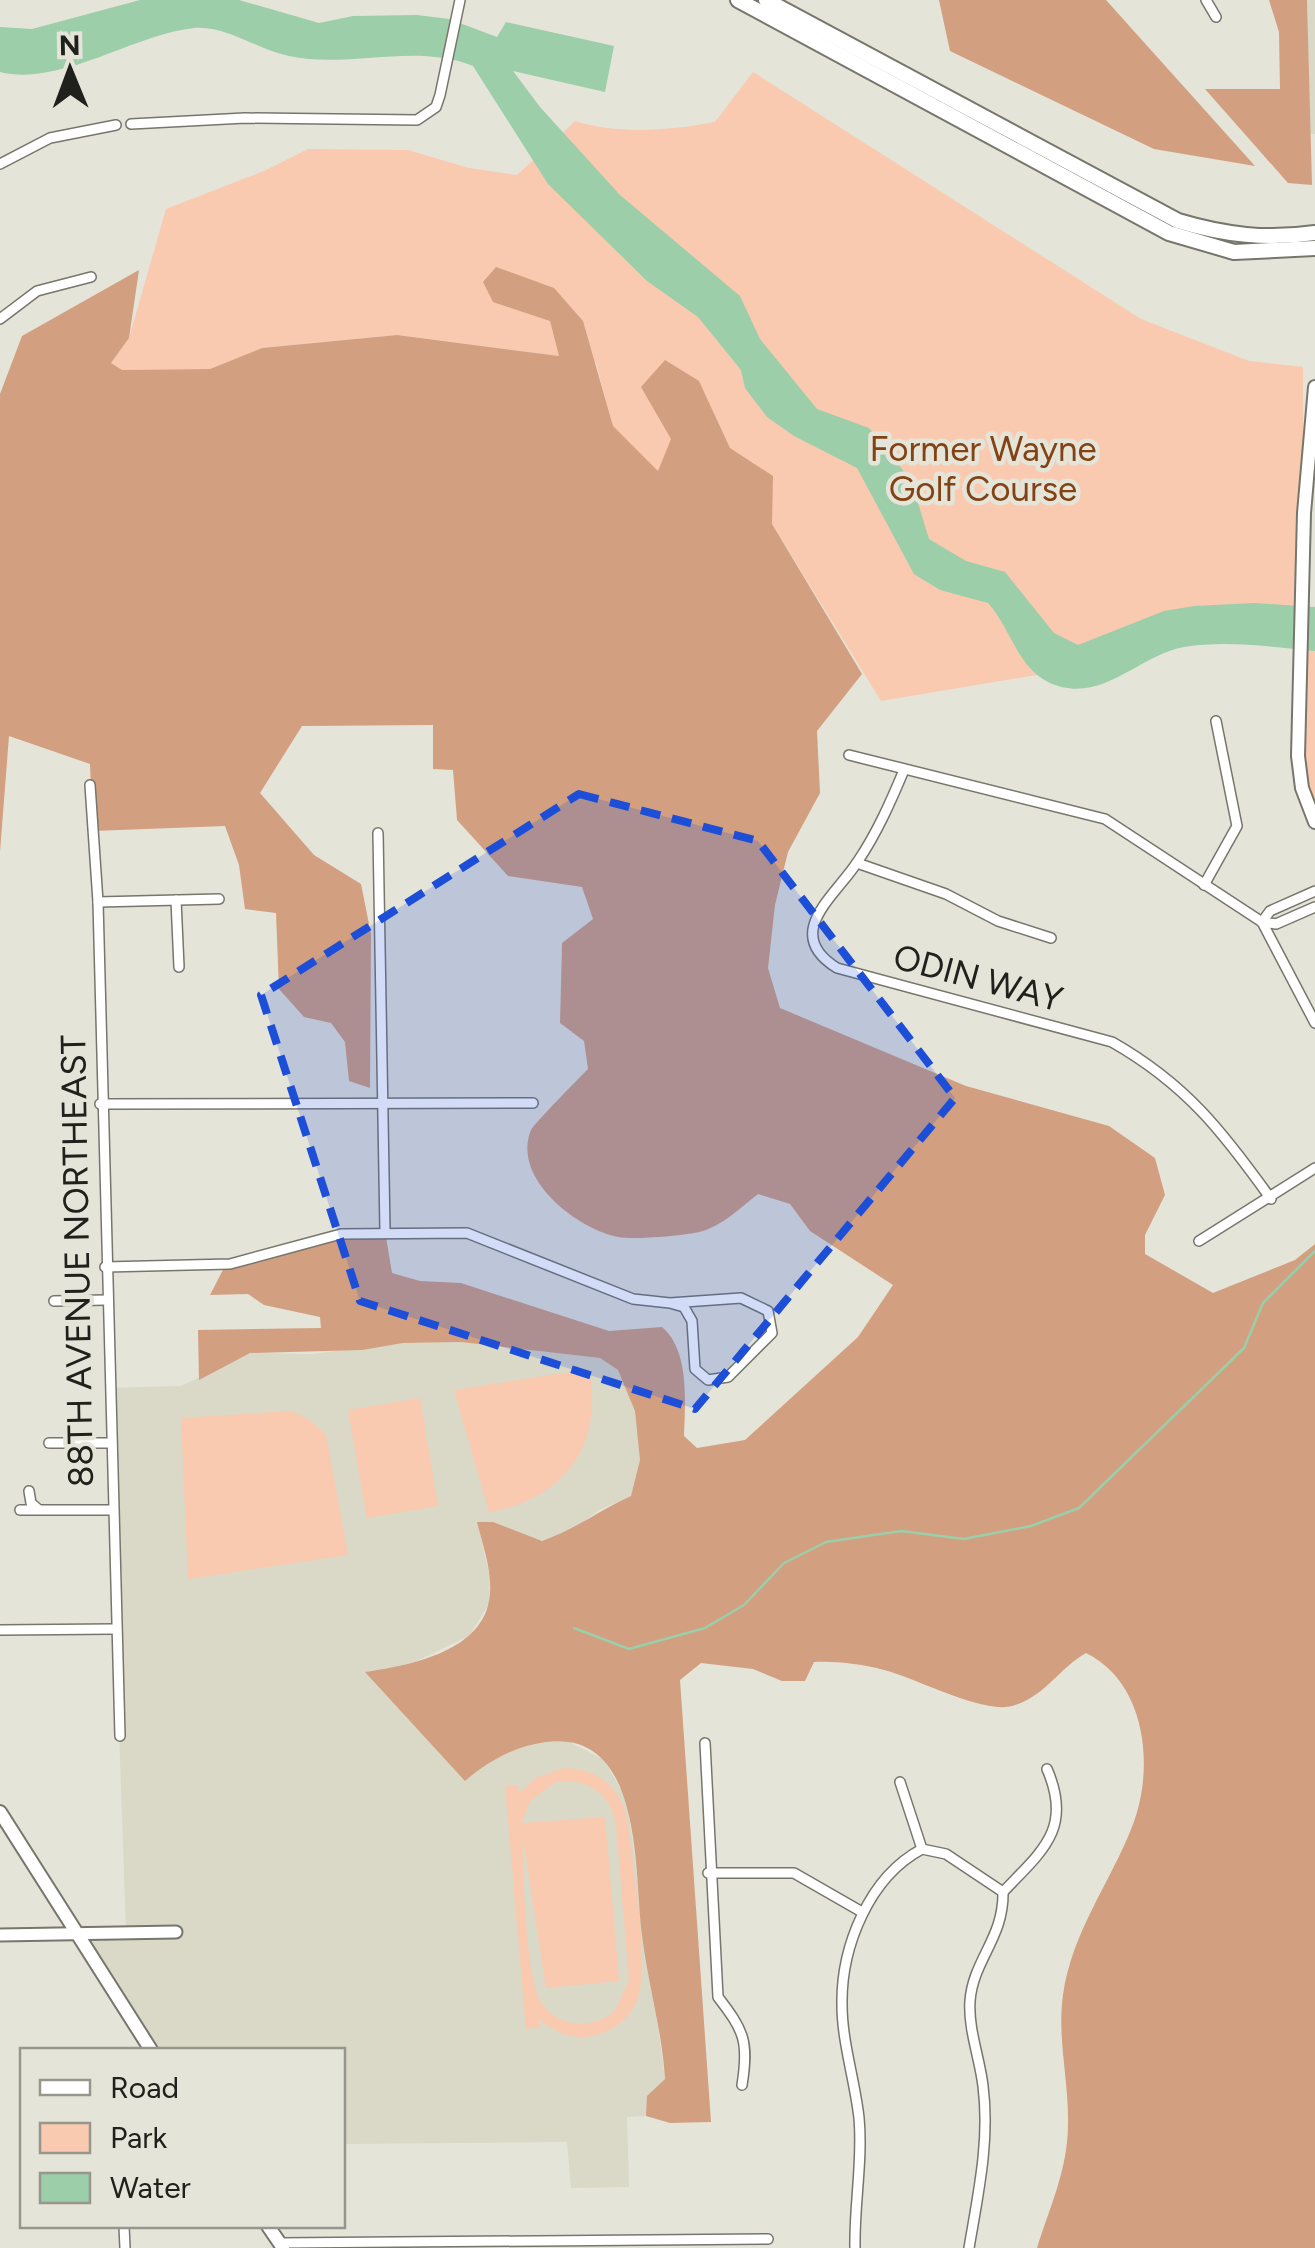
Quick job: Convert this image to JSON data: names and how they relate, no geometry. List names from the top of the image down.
{
  "streets": {
    "street": ["ODIN WAY", "88TH AVENUE NORTHEAST"]
  },
  "parks": ["Former Wayne Golf Course"],
  "legend": ["Road", "Park", "Water"],
  "north": "top"
}
